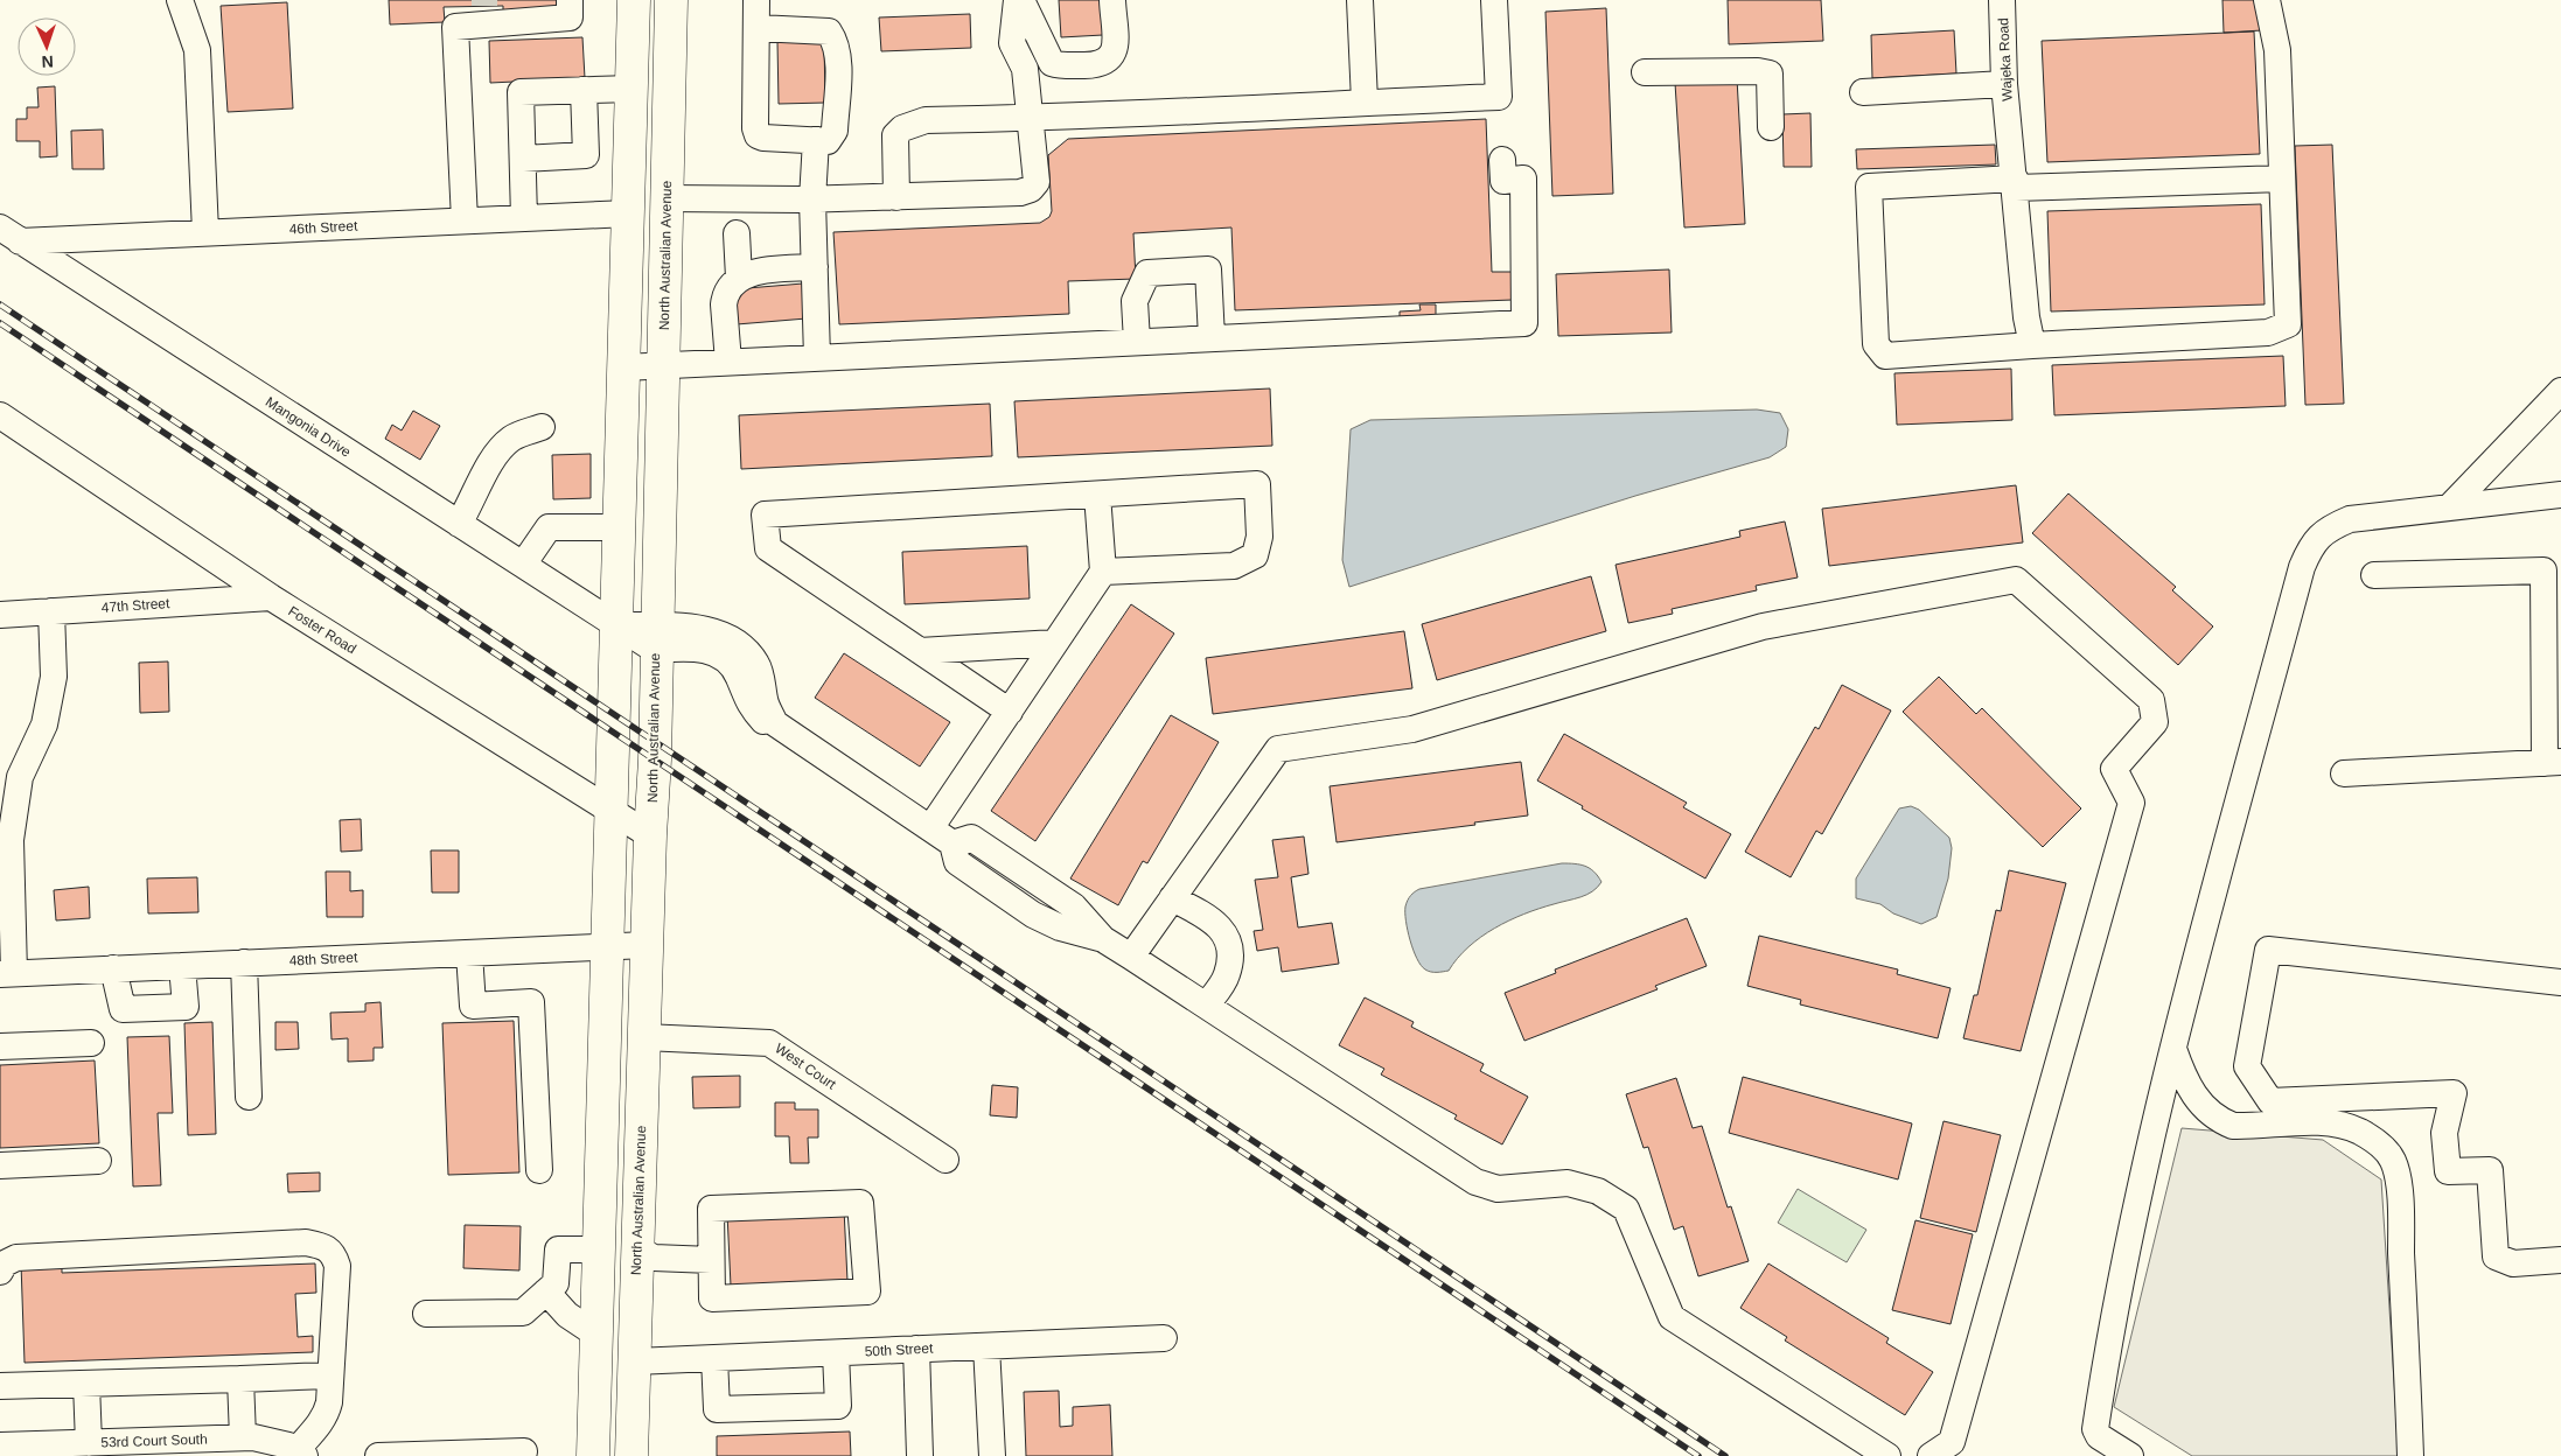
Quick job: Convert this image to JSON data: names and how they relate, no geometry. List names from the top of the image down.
{
  "streets": {
    "main road": ["North Australian Avenue"],
    "street": [
      "Wajeka Road",
      "46th Street",
      "Mangonia Drive",
      "47th Street",
      "Foster Road",
      "48th Street",
      "West Court",
      "50th Street",
      "53rd Court South"
    ]
  },
  "crossings": [
    ["46th Street", "Mangonia Drive"],
    ["North Australian Avenue", "Foster Road"],
    ["North Australian Avenue", "48th Street"],
    ["North Australian Avenue", "West Court"],
    ["North Australian Avenue", "50th Street"],
    ["47th Street", "Foster Road"]
  ],
  "north": "bottom"
}
